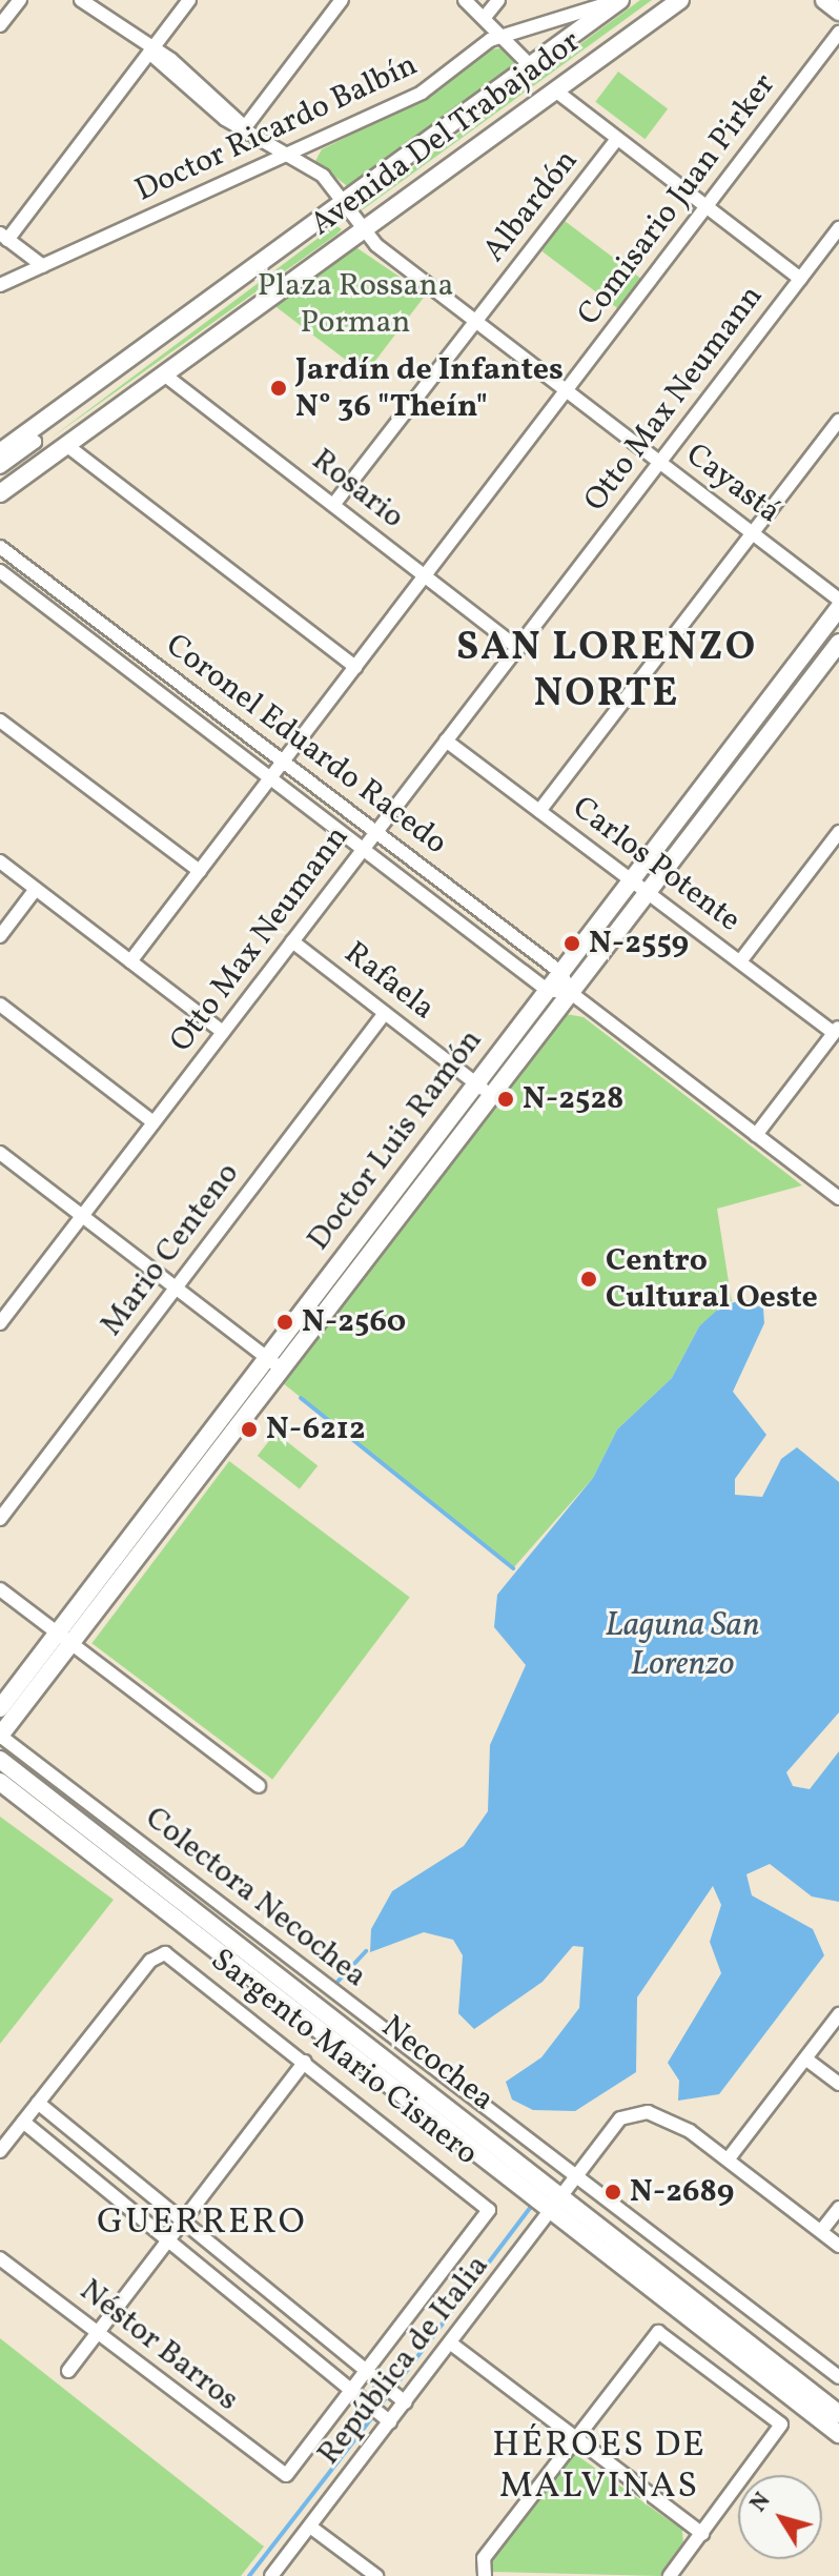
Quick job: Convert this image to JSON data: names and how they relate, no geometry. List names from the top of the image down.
{
  "streets": {
    "main road": ["Avenida Del Trabajador", "Doctor Luis Ramón", "Necochea"],
    "street": [
      "Doctor Ricardo Balbín",
      "Comisario Juan Pirker",
      "Albardón",
      "Otto Max Neumann",
      "Cayastá",
      "Rosario",
      "Coronel Eduardo Racedo",
      "Carlos Potente",
      "Rafaela",
      "Mario Centeno",
      "Colectora Necochea",
      "Sargento Mario Cisnero",
      "Néstor Barros",
      "República de Italia"
    ]
  },
  "crossings": [
    ["Doctor Ricardo Balbín", "Avenida Del Trabajador"],
    ["Doctor Ricardo Balbín", "Cayastá"],
    ["Avenida Del Trabajador", "Cayastá"],
    ["Avenida Del Trabajador", "Rosario"],
    ["Comisario Juan Pirker", "Cayastá"],
    ["Comisario Juan Pirker", "Rosario"],
    ["Comisario Juan Pirker", "Coronel Eduardo Racedo"],
    ["Albardón", "Cayastá"],
    ["Albardón", "Rosario"],
    ["Otto Max Neumann", "Cayastá"],
    ["Otto Max Neumann", "Rosario"],
    ["Otto Max Neumann", "Coronel Eduardo Racedo"],
    ["Otto Max Neumann", "Carlos Potente"],
    ["Otto Max Neumann", "Rafaela"],
    ["Coronel Eduardo Racedo", "Doctor Luis Ramón"],
    ["Carlos Potente", "Doctor Luis Ramón"],
    ["Rafaela", "Doctor Luis Ramón"],
    ["Rafaela", "Mario Centeno"],
    ["Doctor Luis Ramón", "Colectora Necochea"],
    ["Colectora Necochea", "República de Italia"],
    ["Sargento Mario Cisnero", "República de Italia"],
    ["Necochea", "República de Italia"],
    ["Néstor Barros", "República de Italia"]
  ],
  "districts": ["SAN LORENZO NORTE", "GUERRERO", "HÉROES DE MALVINAS"],
  "water": ["Laguna San Lorenzo"],
  "parks": ["Plaza Rossana Porman"],
  "places": [
    "Jardín de Infantes N° 36 \"Theín\"",
    "N-2559",
    "N-2528",
    "Centro Cultural Oeste",
    "N-2560",
    "N-6212",
    "N-2689"
  ],
  "north": "top left"
}
